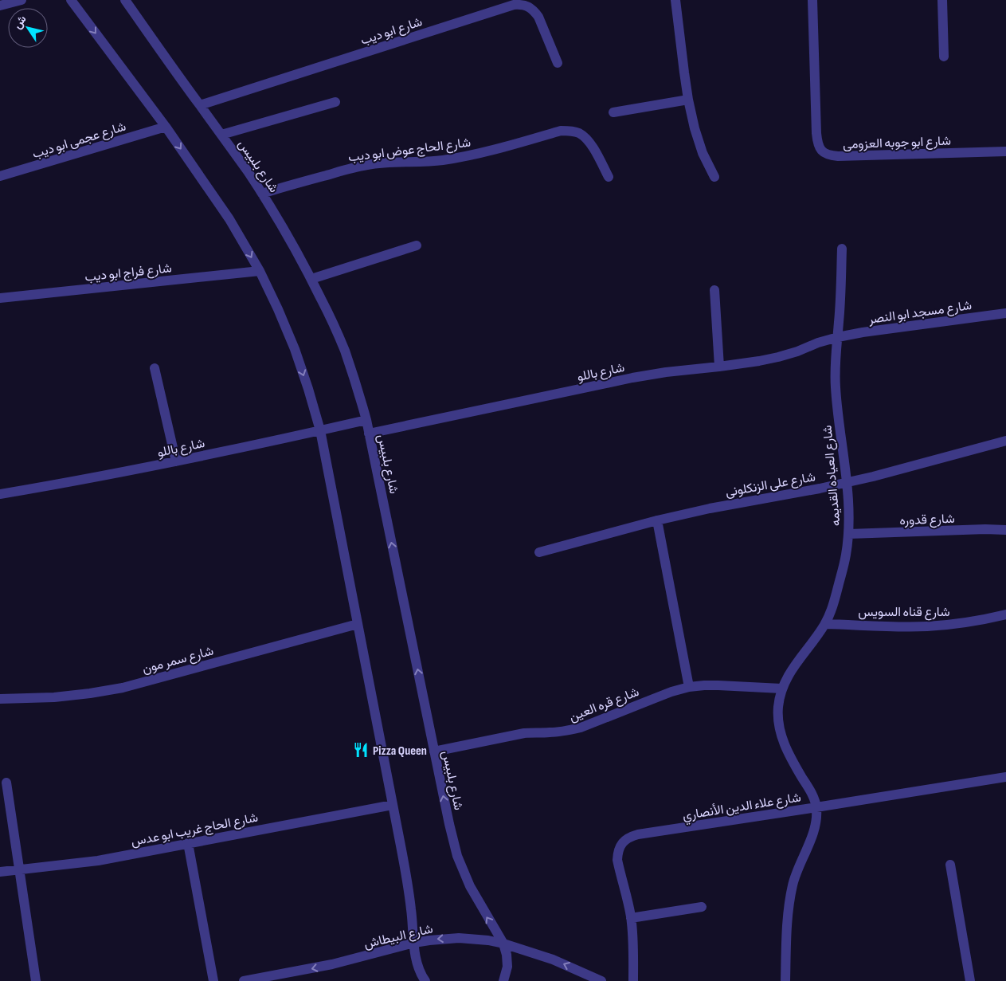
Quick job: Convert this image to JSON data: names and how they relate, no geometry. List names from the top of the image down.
{
  "streets": {
    "street": [
      "شارع ابو ديب",
      "شارع عجمى ابو ديب",
      "شارع ابو جوبه العزومى",
      "شارع الحاج عوض ابو ديب",
      "شارع بلبيس",
      "شارع فراج ابو ديب",
      "شارع مسجد ابو النصر",
      "شارع باللو",
      "شارع العياده القديمه",
      "شارع على الزنكلونى",
      "شارع قدوره",
      "شارع قناه السويس",
      "شارع سمر مون",
      "شارع قره العين",
      "شارع علاء الدين الأنصاري",
      "شارع الحاج غريب ابو عدس",
      "شارع البيطاش"
    ]
  },
  "crossings": [
    ["شارع ابو ديب", "شارع بلبيس"],
    ["شارع الحاج عوض ابو ديب", "شارع بلبيس"],
    ["شارع بلبيس", "شارع باللو"],
    ["شارع بلبيس", "شارع قره العين"],
    ["شارع بلبيس", "شارع البيطاش"],
    ["شارع مسجد ابو النصر", "شارع باللو"],
    ["شارع مسجد ابو النصر", "شارع العياده القديمه"],
    ["شارع باللو", "شارع العياده القديمه"],
    ["شارع العياده القديمه", "شارع على الزنكلونى"],
    ["شارع العياده القديمه", "شارع قدوره"],
    ["شارع العياده القديمه", "شارع قناه السويس"],
    ["شارع العياده القديمه", "شارع قره العين"],
    ["شارع العياده القديمه", "شارع علاء الدين الأنصاري"]
  ],
  "one_way": ["شارع البيطاش"],
  "places": {
    "restaurant": ["Pizza Queen"]
  },
  "north": "top left"
}
